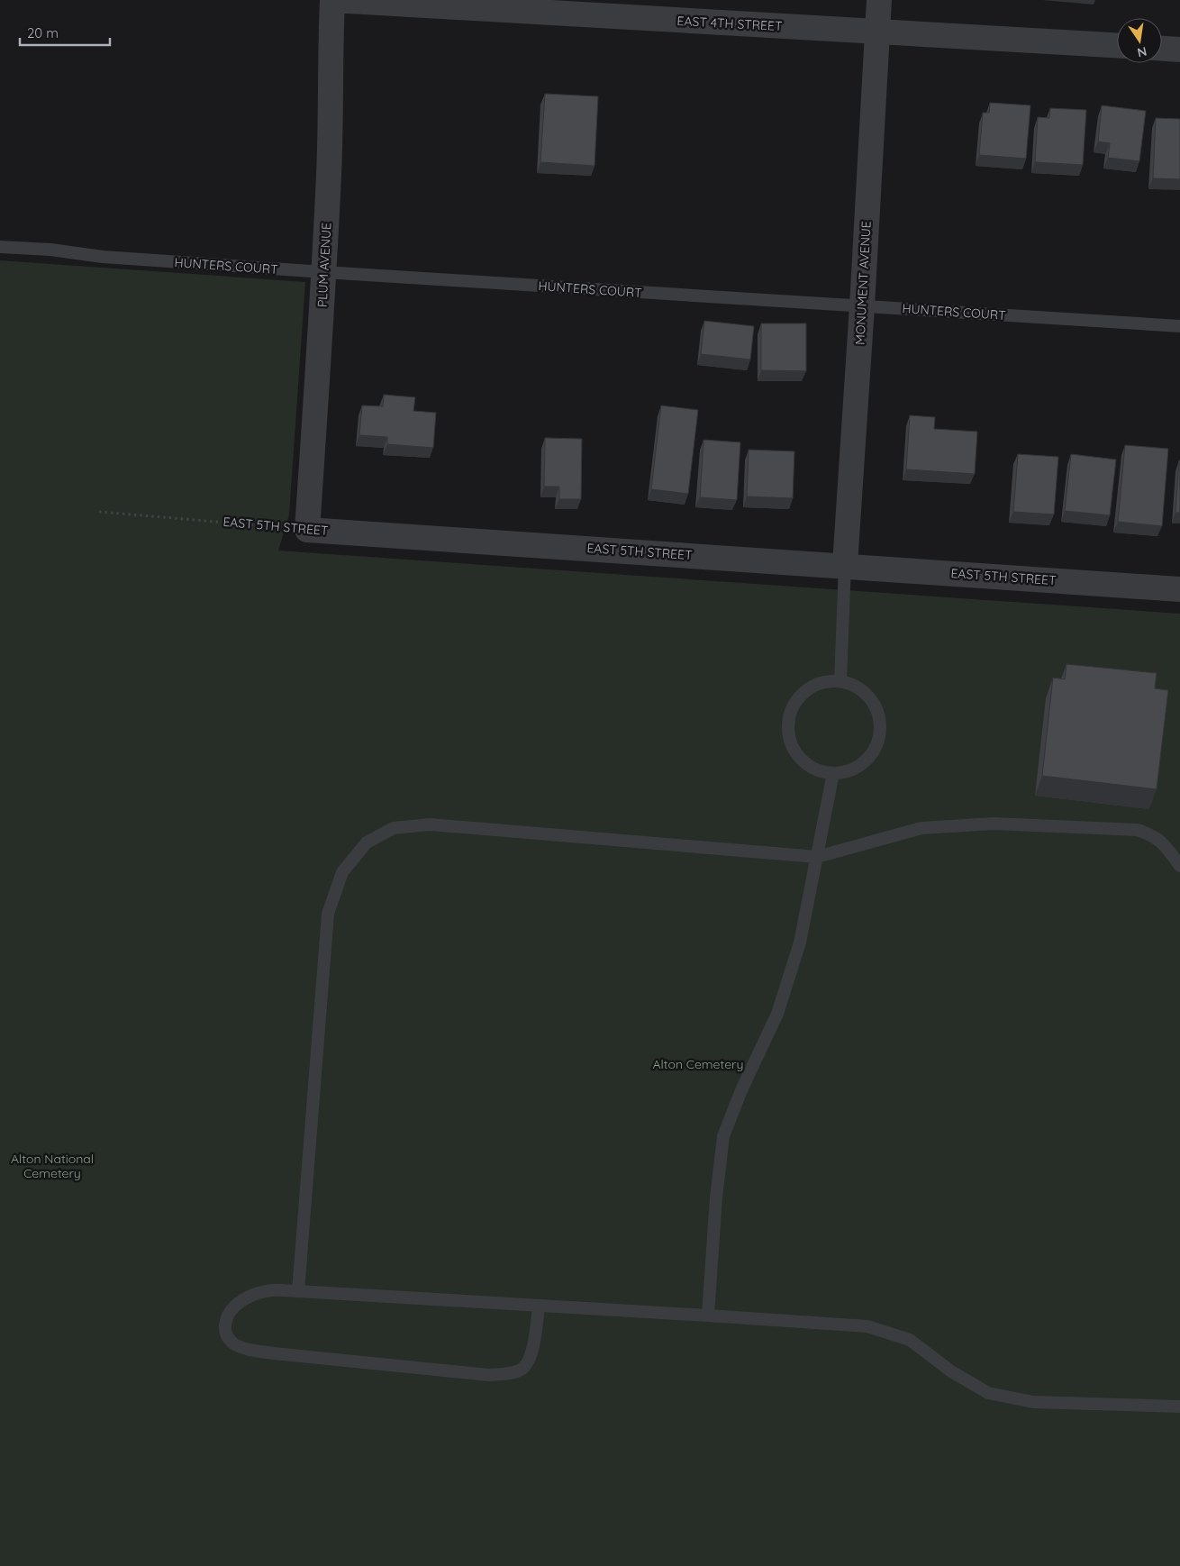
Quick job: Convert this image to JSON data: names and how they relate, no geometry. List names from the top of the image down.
{
  "streets": {
    "street": [
      "EAST 4TH STREET",
      "PLUM AVENUE",
      "MONUMENT AVENUE",
      "EAST 5TH STREET"
    ],
    "lane": ["HUNTERS COURT"]
  },
  "crossings": [
    ["EAST 4TH STREET", "PLUM AVENUE"],
    ["EAST 4TH STREET", "MONUMENT AVENUE"],
    ["PLUM AVENUE", "HUNTERS COURT"],
    ["PLUM AVENUE", "EAST 5TH STREET"],
    ["HUNTERS COURT", "MONUMENT AVENUE"],
    ["MONUMENT AVENUE", "EAST 5TH STREET"]
  ],
  "parks": ["Alton Cemetery", "Alton National Cemetery"],
  "scale_bar": "20 m",
  "north": "bottom"
}
